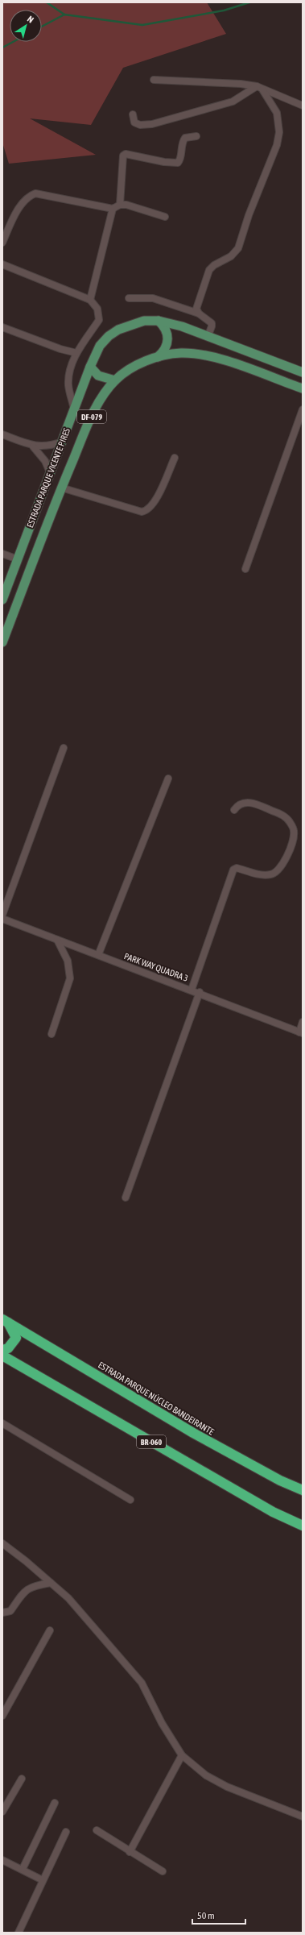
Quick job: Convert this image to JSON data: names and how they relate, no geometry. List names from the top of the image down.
{
  "streets": {
    "highway": ["ESTRADA PARQUE NÚCLEO BANDEIRANTE", "BR-060"],
    "main road": ["DF-079", "ESTRADA PARQUE VICENTE PIRES"],
    "street": ["PARK WAY QUADRA 3"]
  },
  "scale_bar": "50 m",
  "north": "top right"
}
